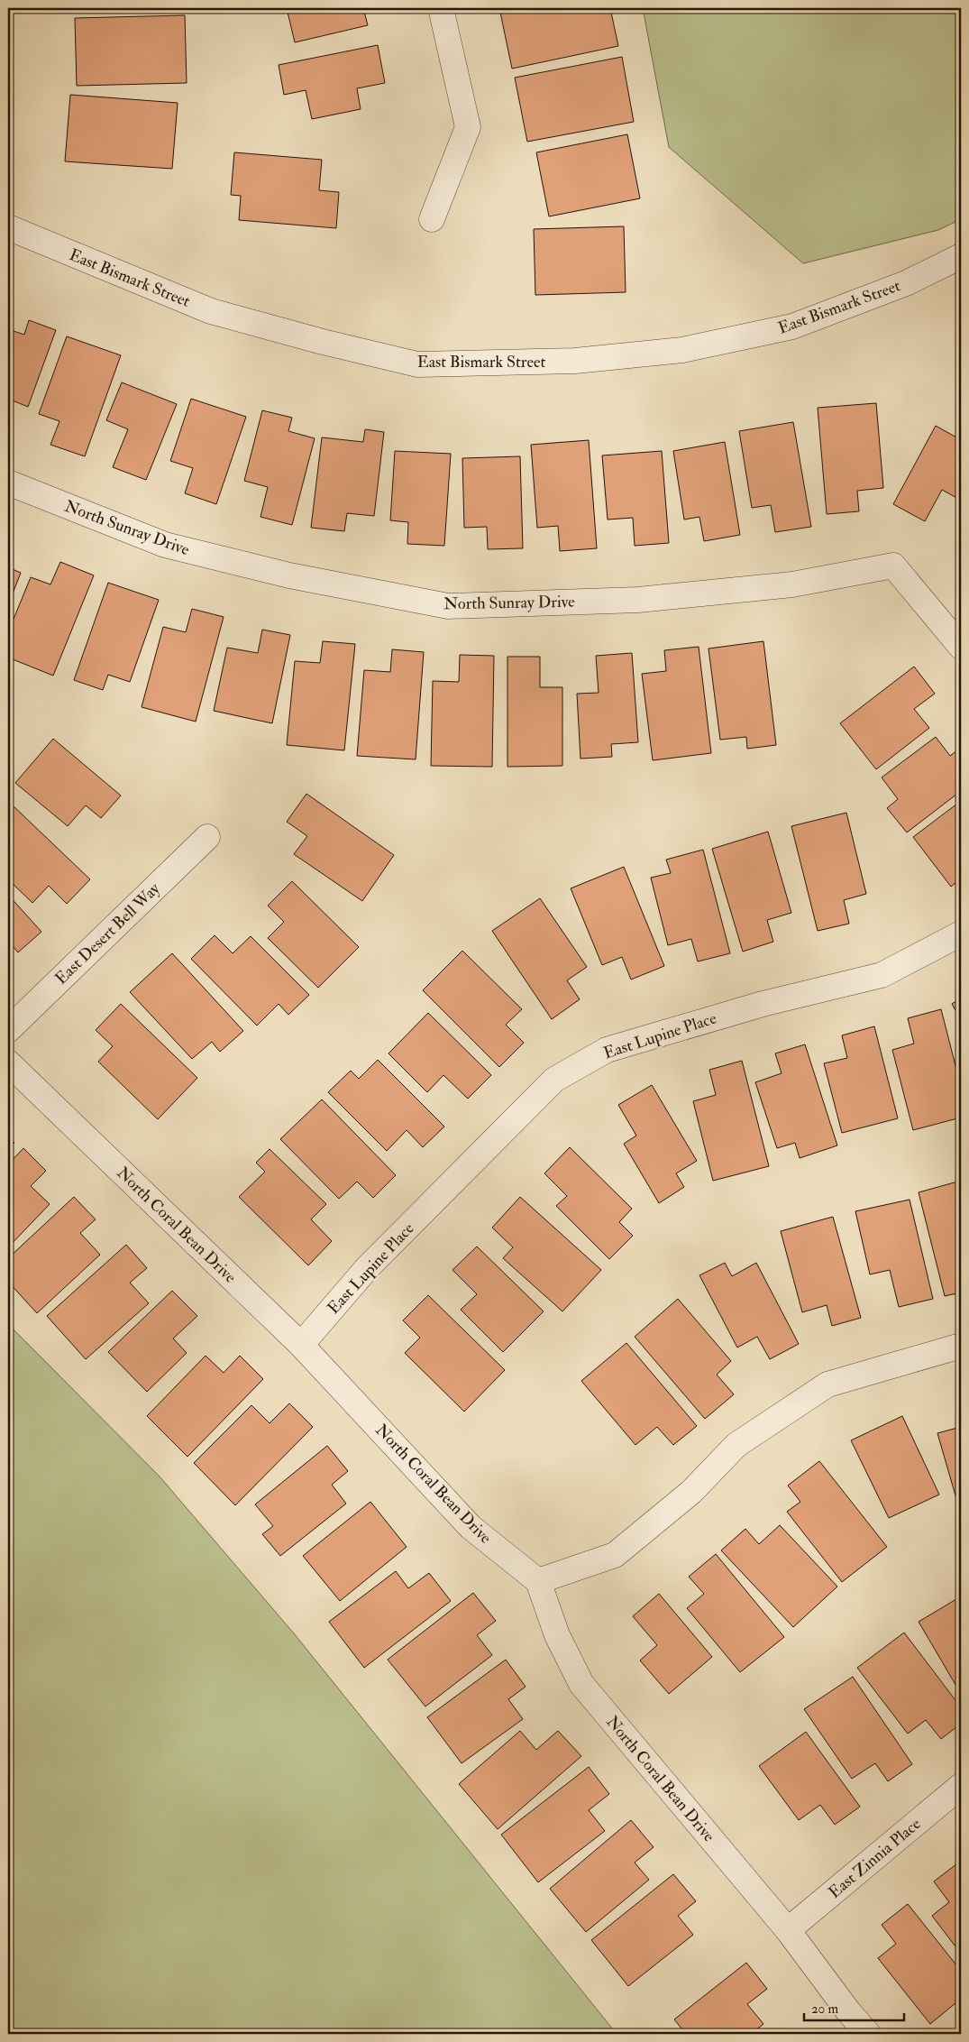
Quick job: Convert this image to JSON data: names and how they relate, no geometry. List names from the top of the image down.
{
  "streets": {
    "street": [
      "East Bismark Street",
      "North Sunray Drive",
      "East Desert Bell Way",
      "East Lupine Place",
      "North Coral Bean Drive",
      "East Zinnia Place"
    ]
  },
  "crossings": [
    ["East Lupine Place", "North Coral Bean Drive"],
    ["North Coral Bean Drive", "East Zinnia Place"]
  ],
  "scale_bar": "20 m"
}
